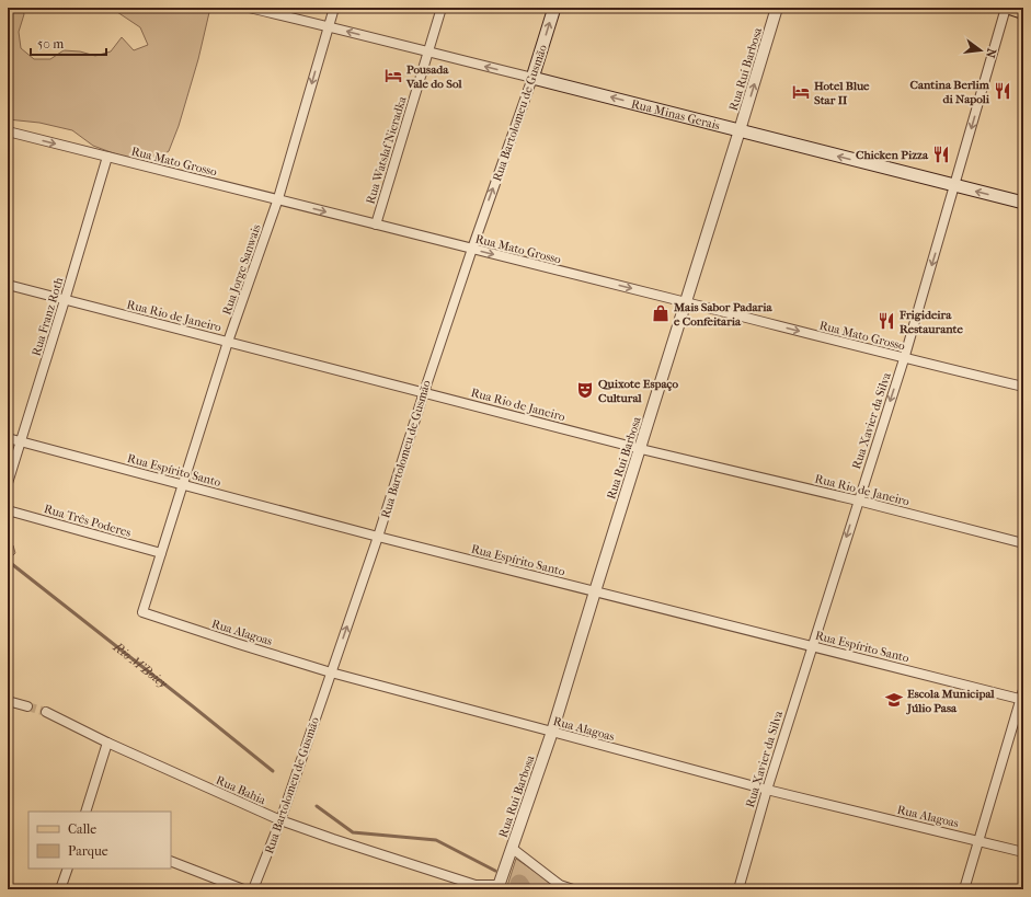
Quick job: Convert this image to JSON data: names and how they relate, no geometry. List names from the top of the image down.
{
  "streets": {
    "main road": ["Rua Bartolomeu de Gusmão", "Rua Minas Gerais"],
    "street": [
      "Rua Rui Barbosa",
      "Rua Watslaf Nieradka",
      "Rua Mato Grosso",
      "Rua Jorge Sanwais",
      "Rua Rio de Janeiro",
      "Rua Franz Roth",
      "Rua Xavier da Silva",
      "Rua Espírito Santo",
      "Rua Três Poderes",
      "Rua Alagoas",
      "Rua Bahia"
    ]
  },
  "crossings": [
    ["Rua Rui Barbosa", "Rua Minas Gerais"],
    ["Rua Rui Barbosa", "Rua Mato Grosso"],
    ["Rua Rui Barbosa", "Rua Rio de Janeiro"],
    ["Rua Rui Barbosa", "Rua Espírito Santo"],
    ["Rua Rui Barbosa", "Rua Alagoas"],
    ["Rua Rui Barbosa", "Rua Bahia"],
    ["Rua Bartolomeu de Gusmão", "Rua Minas Gerais"],
    ["Rua Bartolomeu de Gusmão", "Rua Mato Grosso"],
    ["Rua Bartolomeu de Gusmão", "Rua Rio de Janeiro"],
    ["Rua Bartolomeu de Gusmão", "Rua Espírito Santo"],
    ["Rua Bartolomeu de Gusmão", "Rua Alagoas"],
    ["Rua Bartolomeu de Gusmão", "Rua Bahia"],
    ["Rua Minas Gerais", "Rua Watslaf Nieradka"],
    ["Rua Minas Gerais", "Rua Jorge Sanwais"],
    ["Rua Minas Gerais", "Rua Xavier da Silva"],
    ["Rua Watslaf Nieradka", "Rua Mato Grosso"],
    ["Rua Mato Grosso", "Rua Jorge Sanwais"],
    ["Rua Mato Grosso", "Rua Franz Roth"],
    ["Rua Mato Grosso", "Rua Xavier da Silva"],
    ["Rua Jorge Sanwais", "Rua Rio de Janeiro"],
    ["Rua Jorge Sanwais", "Rua Espírito Santo"],
    ["Rua Jorge Sanwais", "Rua Três Poderes"],
    ["Rua Jorge Sanwais", "Rua Alagoas"],
    ["Rua Rio de Janeiro", "Rua Franz Roth"],
    ["Rua Rio de Janeiro", "Rua Xavier da Silva"],
    ["Rua Franz Roth", "Rua Espírito Santo"],
    ["Rua Xavier da Silva", "Rua Espírito Santo"],
    ["Rua Xavier da Silva", "Rua Alagoas"]
  ],
  "one_way": [
    "Rua Bartolomeu de Gusmão",
    "Rua Minas Gerais",
    "Rua Mato Grosso",
    "Rua Xavier da Silva"
  ],
  "water": ["Rio M'Boicy"],
  "places": {
    "hotel": ["Pousada Vale do Sol", "Hotel Blue Star II"],
    "restaurant": ["Cantina Berlim di Napoli", "Chicken Pizza", "Frigideira Restaurante"],
    "shop": ["Mais Sabor Padaria e Confeitaria"],
    "theatre": ["Quixote Espaço Cultural"],
    "school or university": ["Escola Municipal Júlio Pasa"]
  },
  "legend": ["Calle", "Parque"],
  "scale_bar": "50 m",
  "north": "right"
}
